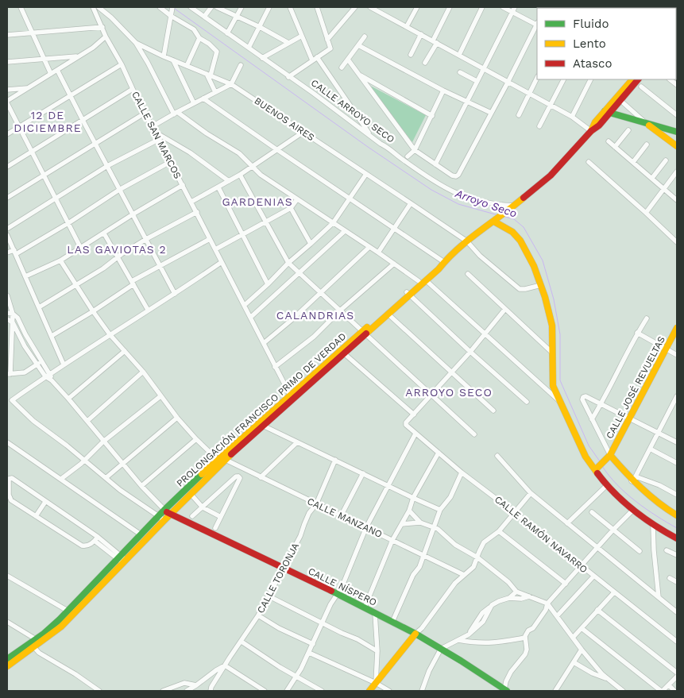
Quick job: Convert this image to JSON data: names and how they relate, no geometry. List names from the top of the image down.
{
  "streets": {
    "main road": ["CALLE JOSÉ REVUELTAS", "PROLONGACIÓN FRANCISCO PRIMO DE VERDAD", "CALLE NÍSPERO"],
    "street": [
      "CALLE ARROYO SECO",
      "BUENOS AIRES",
      "CALLE SAN MARCOS",
      "CALLE MANZANO",
      "CALLE RAMÓN NAVARRO",
      "CALLE TORONJA"
    ]
  },
  "crossings": [
    ["CALLE ARROYO SECO", "PROLONGACIÓN FRANCISCO PRIMO DE VERDAD"],
    ["BUENOS AIRES", "PROLONGACIÓN FRANCISCO PRIMO DE VERDAD"],
    ["CALLE SAN MARCOS", "PROLONGACIÓN FRANCISCO PRIMO DE VERDAD"],
    ["PROLONGACIÓN FRANCISCO PRIMO DE VERDAD", "CALLE MANZANO"],
    ["PROLONGACIÓN FRANCISCO PRIMO DE VERDAD", "CALLE NÍSPERO"],
    ["CALLE MANZANO", "CALLE TORONJA"],
    ["CALLE TORONJA", "CALLE NÍSPERO"]
  ],
  "districts": [
    "12 DE DICIEMBRE",
    "GARDENIAS",
    "LAS GAVIOTAS 2",
    "CALANDRIAS",
    "ARROYO SECO"
  ],
  "water": ["Arroyo Seco"],
  "legend": ["Fluido", "Lento", "Atasco"]
}
